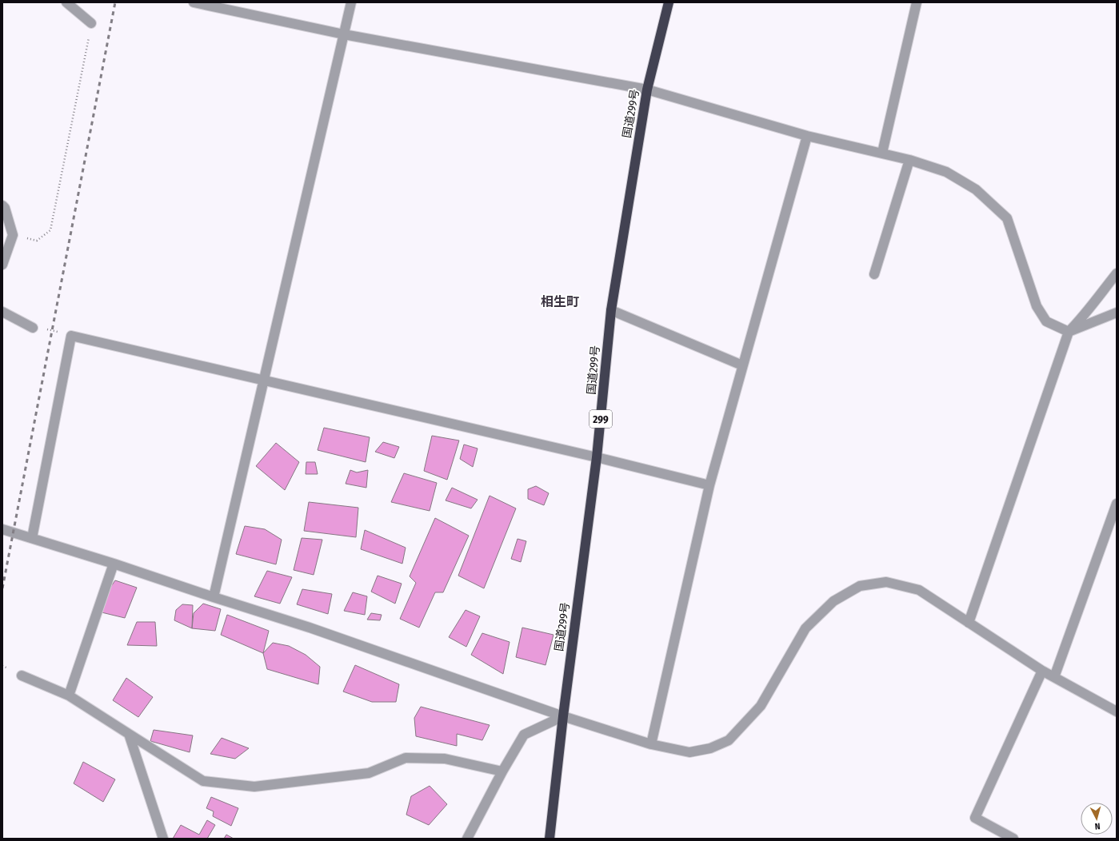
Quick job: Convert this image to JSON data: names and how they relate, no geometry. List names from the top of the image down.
{
  "streets": {
    "highway": ["国道299号", "299"]
  },
  "districts": ["相生町"],
  "north": "bottom"
}
